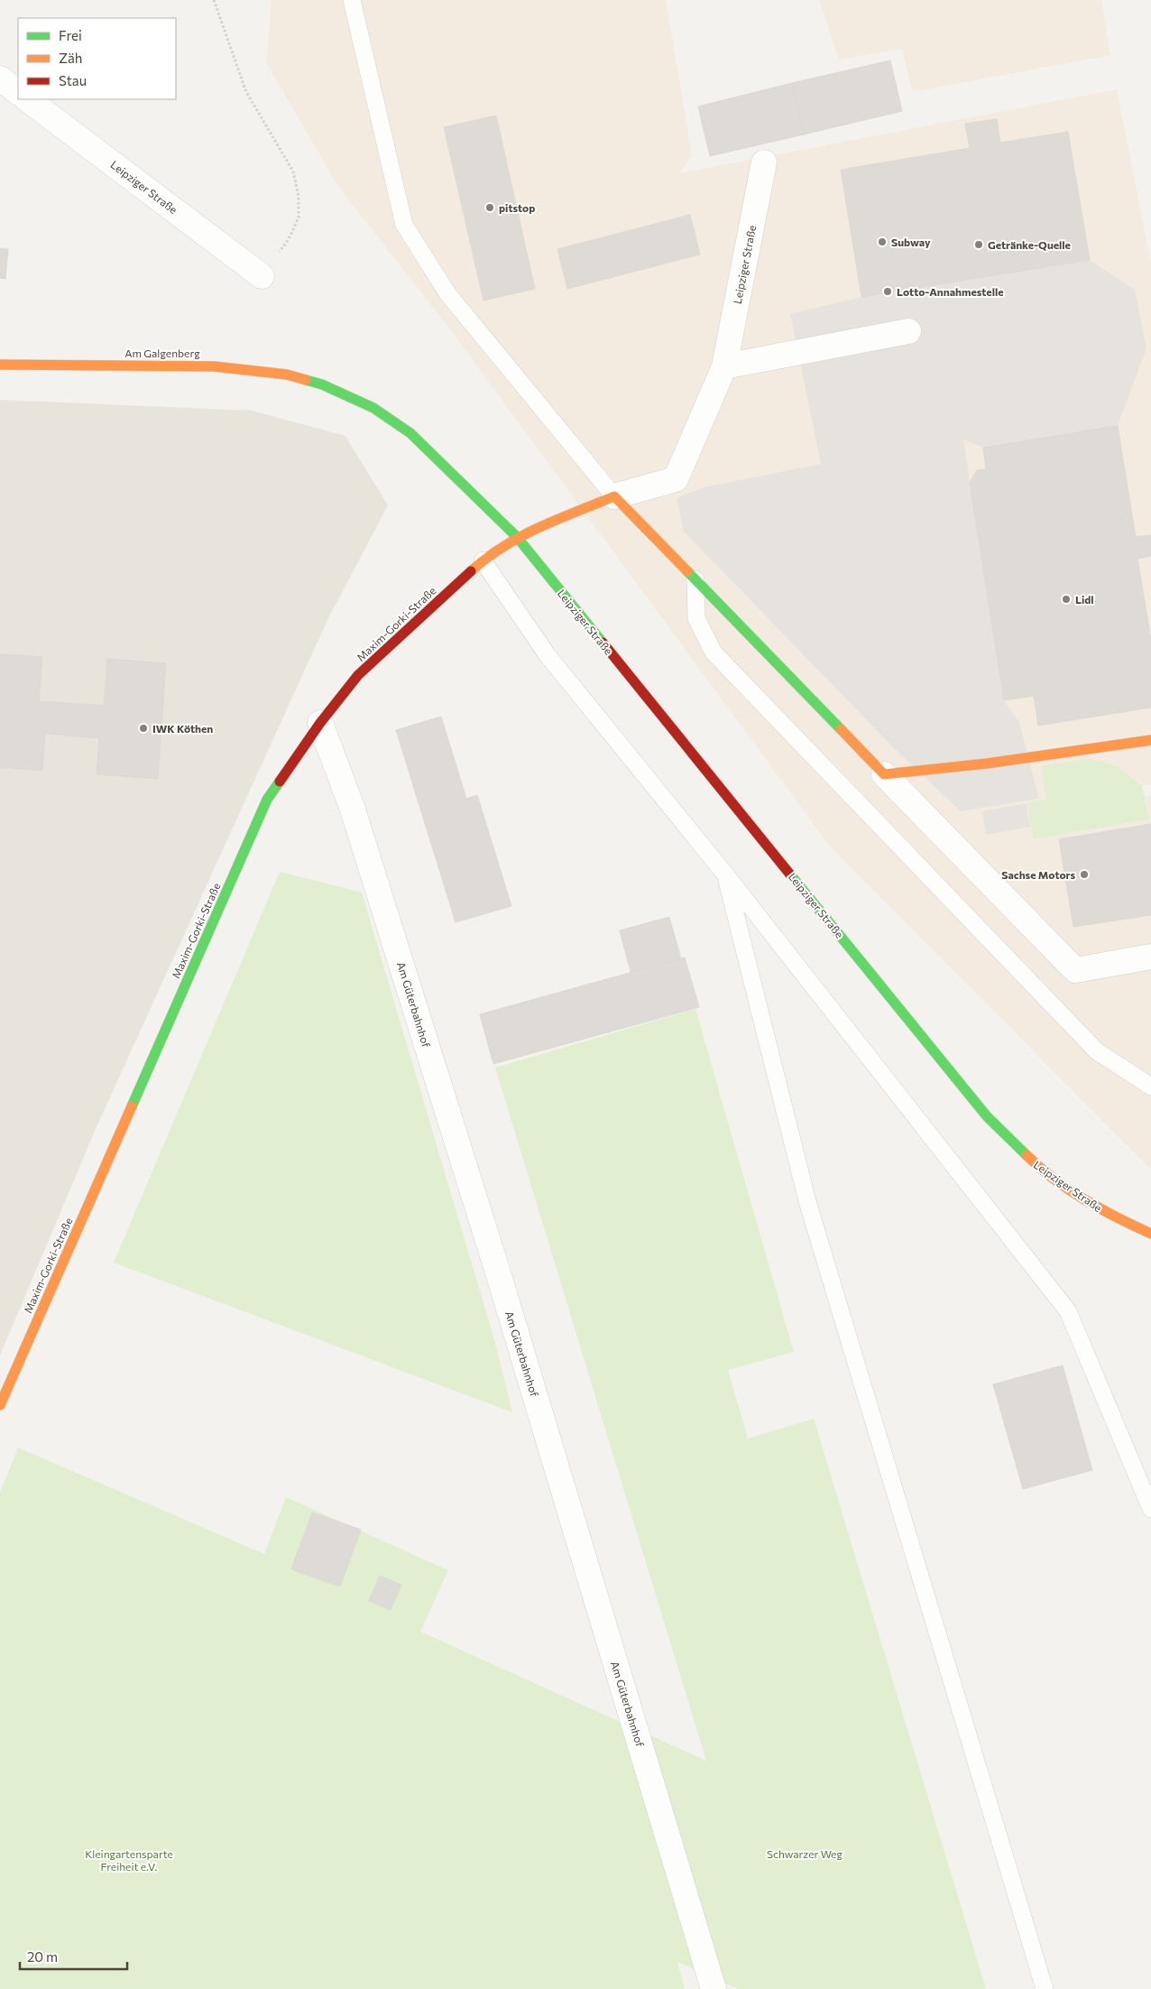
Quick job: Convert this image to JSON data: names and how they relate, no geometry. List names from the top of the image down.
{
  "streets": {
    "street": [
      "Leipziger Straße",
      "Am Galgenberg",
      "Maxim-Gorki-Straße",
      "Am Güterbahnhof"
    ]
  },
  "crossings": [
    ["Leipziger Straße", "Am Galgenberg"],
    ["Leipziger Straße", "Maxim-Gorki-Straße"],
    ["Maxim-Gorki-Straße", "Am Güterbahnhof"]
  ],
  "parks": ["Kleingartensparte Freiheit e.V.", "Schwarzer Weg"],
  "places": [
    "pitstop",
    "Subway",
    "Getränke-Quelle",
    "Lotto-Annahmestelle",
    "Lidl",
    "IWK Köthen",
    "Sachse Motors"
  ],
  "legend": ["Frei", "Zäh", "Stau"],
  "scale_bar": "20 m"
}
